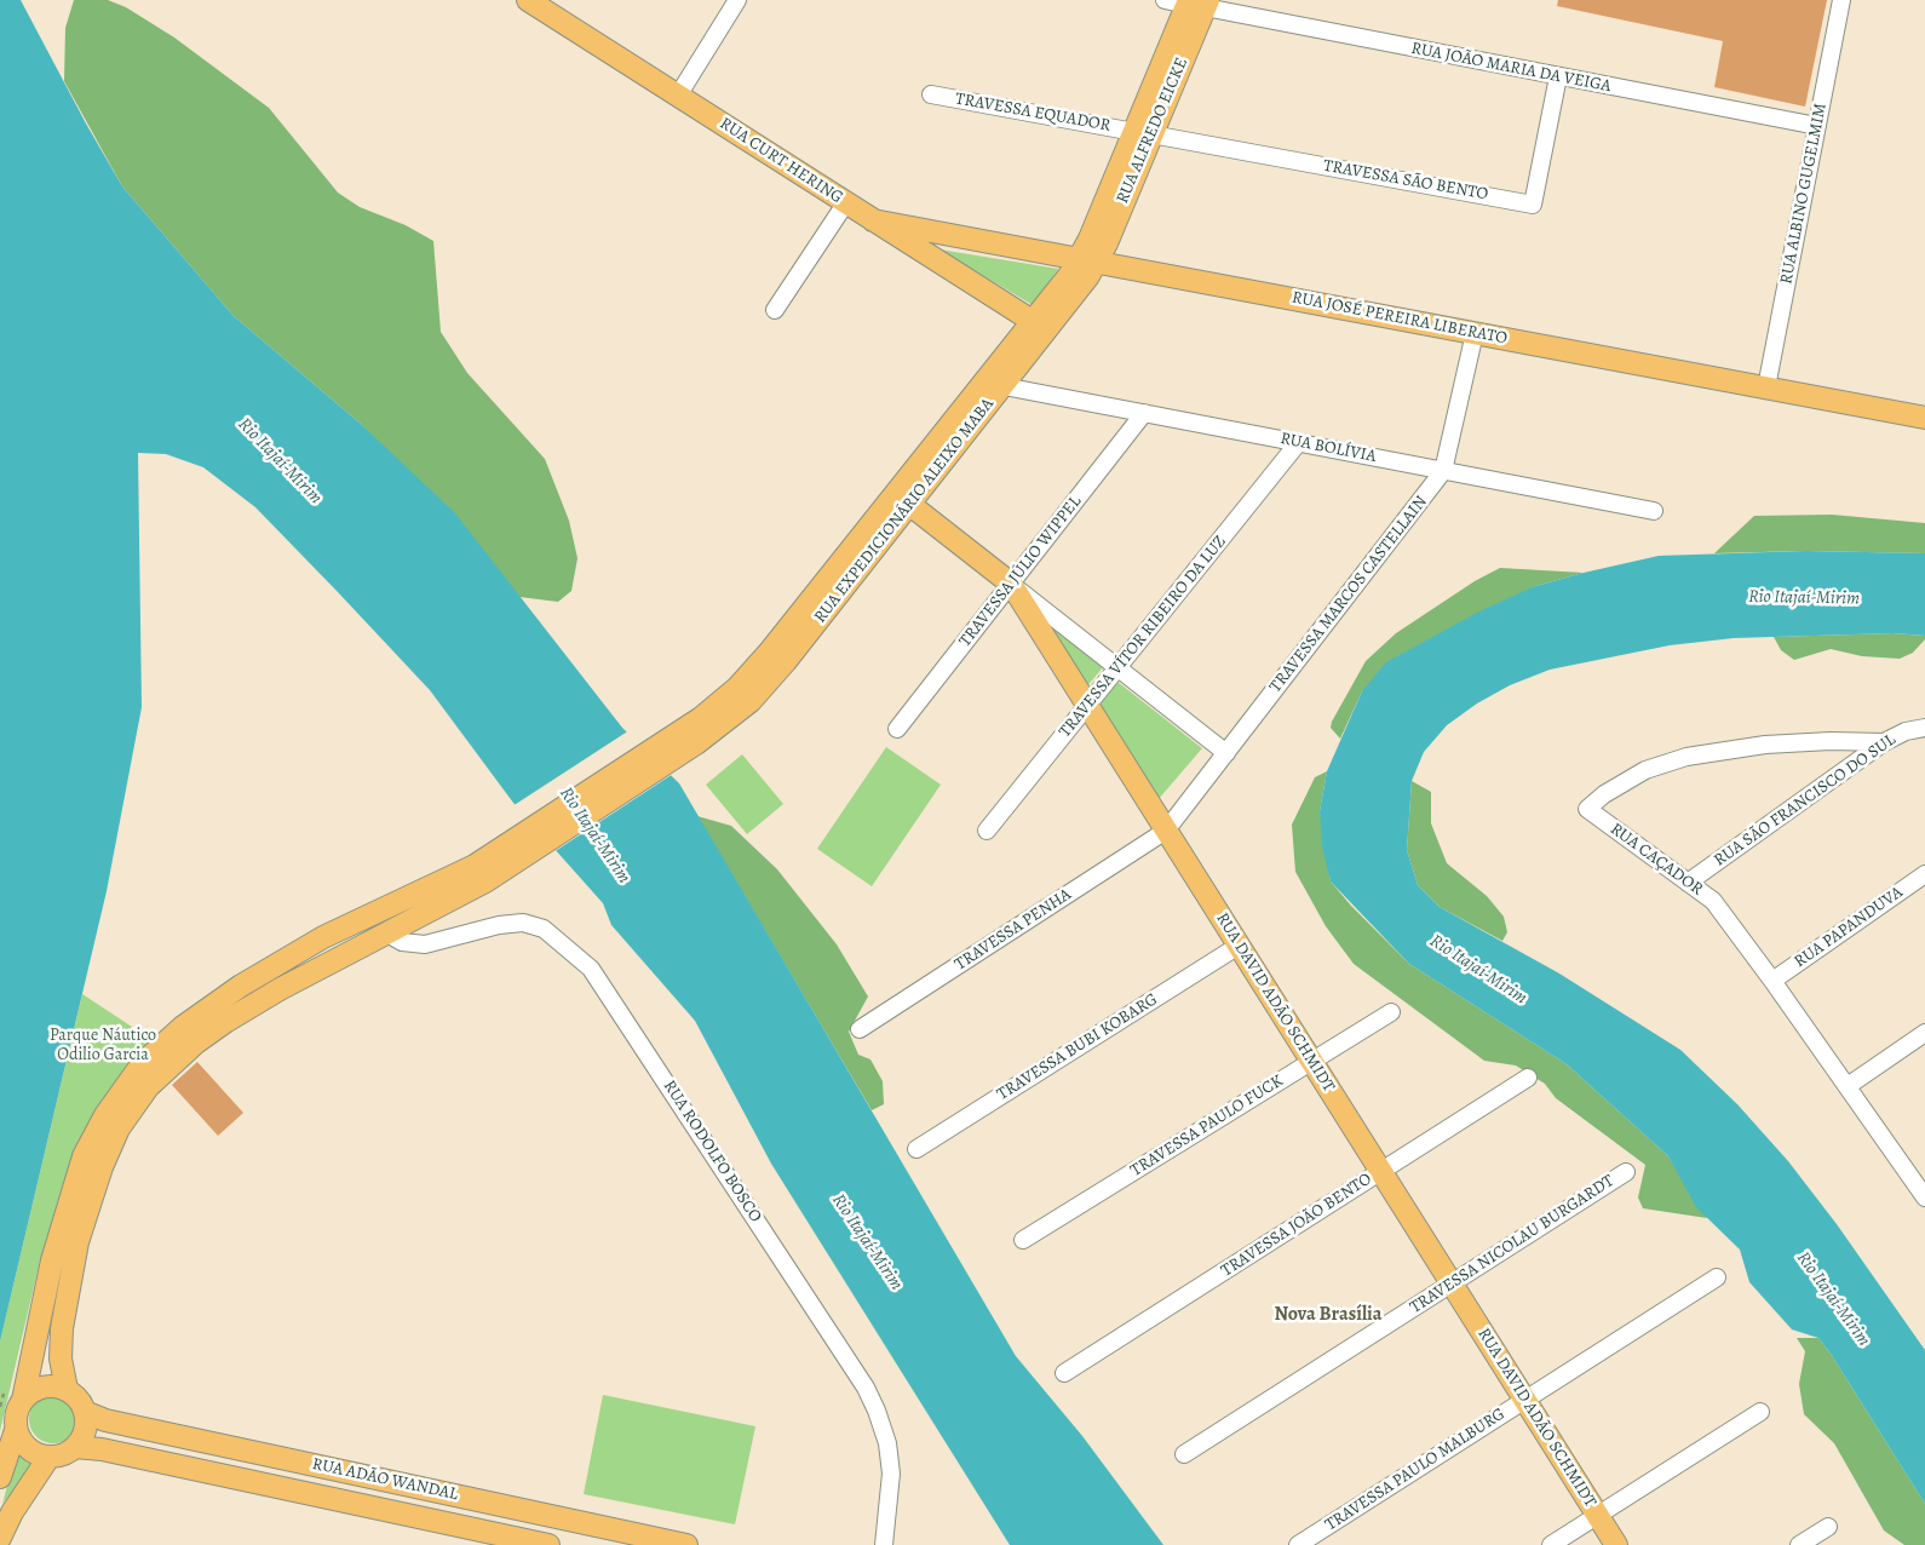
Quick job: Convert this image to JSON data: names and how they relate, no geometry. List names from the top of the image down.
{
  "streets": {
    "main road": [
      "RUA ALFREDO EICKE",
      "RUA CURT HERING",
      "RUA JOSÉ PEREIRA LIBERATO",
      "RUA EXPEDICIONÁRIO ALEIXO MABA",
      "RUA DAVID ADÃO SCHMIDT",
      "RUA ADÃO WANDAL"
    ],
    "street": [
      "RUA JOÃO MARIA DA VEIGA",
      "TRAVESSA EQUADOR",
      "TRAVESSA SÃO BENTO",
      "RUA ALBINO GUGELMIM",
      "RUA BOLÍVIA",
      "TRAVESSA JÚLIO WIPPEL",
      "TRAVESSA MARCOS CASTELLAIN",
      "TRAVESSA VÍTOR RIBEIRO DA LUZ",
      "RUA SÃO FRANCISCO DO SUL",
      "RUA CAÇADOR",
      "RUA PAPANDUVA",
      "TRAVESSA PENHA",
      "TRAVESSA BUBI KOBARG",
      "TRAVESSA PAULO FUCK",
      "RUA RODOLFO BOSCO",
      "TRAVESSA JOÃO BENTO",
      "TRAVESSA NICOLAU BURGARDT",
      "TRAVESSA PAULO MALBURG"
    ]
  },
  "crossings": [
    ["RUA JOÃO MARIA DA VEIGA", "RUA ALFREDO EICKE"],
    ["RUA JOÃO MARIA DA VEIGA", "TRAVESSA SÃO BENTO"],
    ["RUA JOÃO MARIA DA VEIGA", "RUA ALBINO GUGELMIM"],
    ["TRAVESSA EQUADOR", "RUA ALFREDO EICKE"],
    ["TRAVESSA EQUADOR", "TRAVESSA SÃO BENTO"],
    ["RUA ALFREDO EICKE", "TRAVESSA SÃO BENTO"],
    ["RUA ALFREDO EICKE", "RUA JOSÉ PEREIRA LIBERATO"],
    ["RUA ALFREDO EICKE", "RUA EXPEDICIONÁRIO ALEIXO MABA"],
    ["RUA CURT HERING", "RUA JOSÉ PEREIRA LIBERATO"],
    ["RUA CURT HERING", "RUA EXPEDICIONÁRIO ALEIXO MABA"],
    ["RUA ALBINO GUGELMIM", "RUA JOSÉ PEREIRA LIBERATO"],
    ["RUA JOSÉ PEREIRA LIBERATO", "RUA EXPEDICIONÁRIO ALEIXO MABA"],
    ["RUA JOSÉ PEREIRA LIBERATO", "TRAVESSA MARCOS CASTELLAIN"],
    ["RUA BOLÍVIA", "RUA EXPEDICIONÁRIO ALEIXO MABA"],
    ["RUA BOLÍVIA", "TRAVESSA JÚLIO WIPPEL"],
    ["RUA BOLÍVIA", "TRAVESSA MARCOS CASTELLAIN"],
    ["RUA BOLÍVIA", "TRAVESSA VÍTOR RIBEIRO DA LUZ"],
    ["RUA EXPEDICIONÁRIO ALEIXO MABA", "RUA DAVID ADÃO SCHMIDT"],
    ["TRAVESSA JÚLIO WIPPEL", "RUA DAVID ADÃO SCHMIDT"],
    ["TRAVESSA MARCOS CASTELLAIN", "TRAVESSA PENHA"],
    ["TRAVESSA MARCOS CASTELLAIN", "RUA DAVID ADÃO SCHMIDT"],
    ["TRAVESSA VÍTOR RIBEIRO DA LUZ", "RUA DAVID ADÃO SCHMIDT"],
    ["RUA SÃO FRANCISCO DO SUL", "RUA CAÇADOR"],
    ["RUA CAÇADOR", "RUA PAPANDUVA"],
    ["TRAVESSA PENHA", "RUA DAVID ADÃO SCHMIDT"],
    ["RUA DAVID ADÃO SCHMIDT", "TRAVESSA BUBI KOBARG"],
    ["RUA DAVID ADÃO SCHMIDT", "TRAVESSA PAULO FUCK"],
    ["RUA DAVID ADÃO SCHMIDT", "TRAVESSA JOÃO BENTO"],
    ["RUA DAVID ADÃO SCHMIDT", "TRAVESSA NICOLAU BURGARDT"],
    ["RUA DAVID ADÃO SCHMIDT", "TRAVESSA PAULO MALBURG"]
  ],
  "districts": ["Nova Brasília"],
  "water": ["Rio Itajaí-Mirim"],
  "parks": ["Parque Náutico Odilio Garcia"]
}
